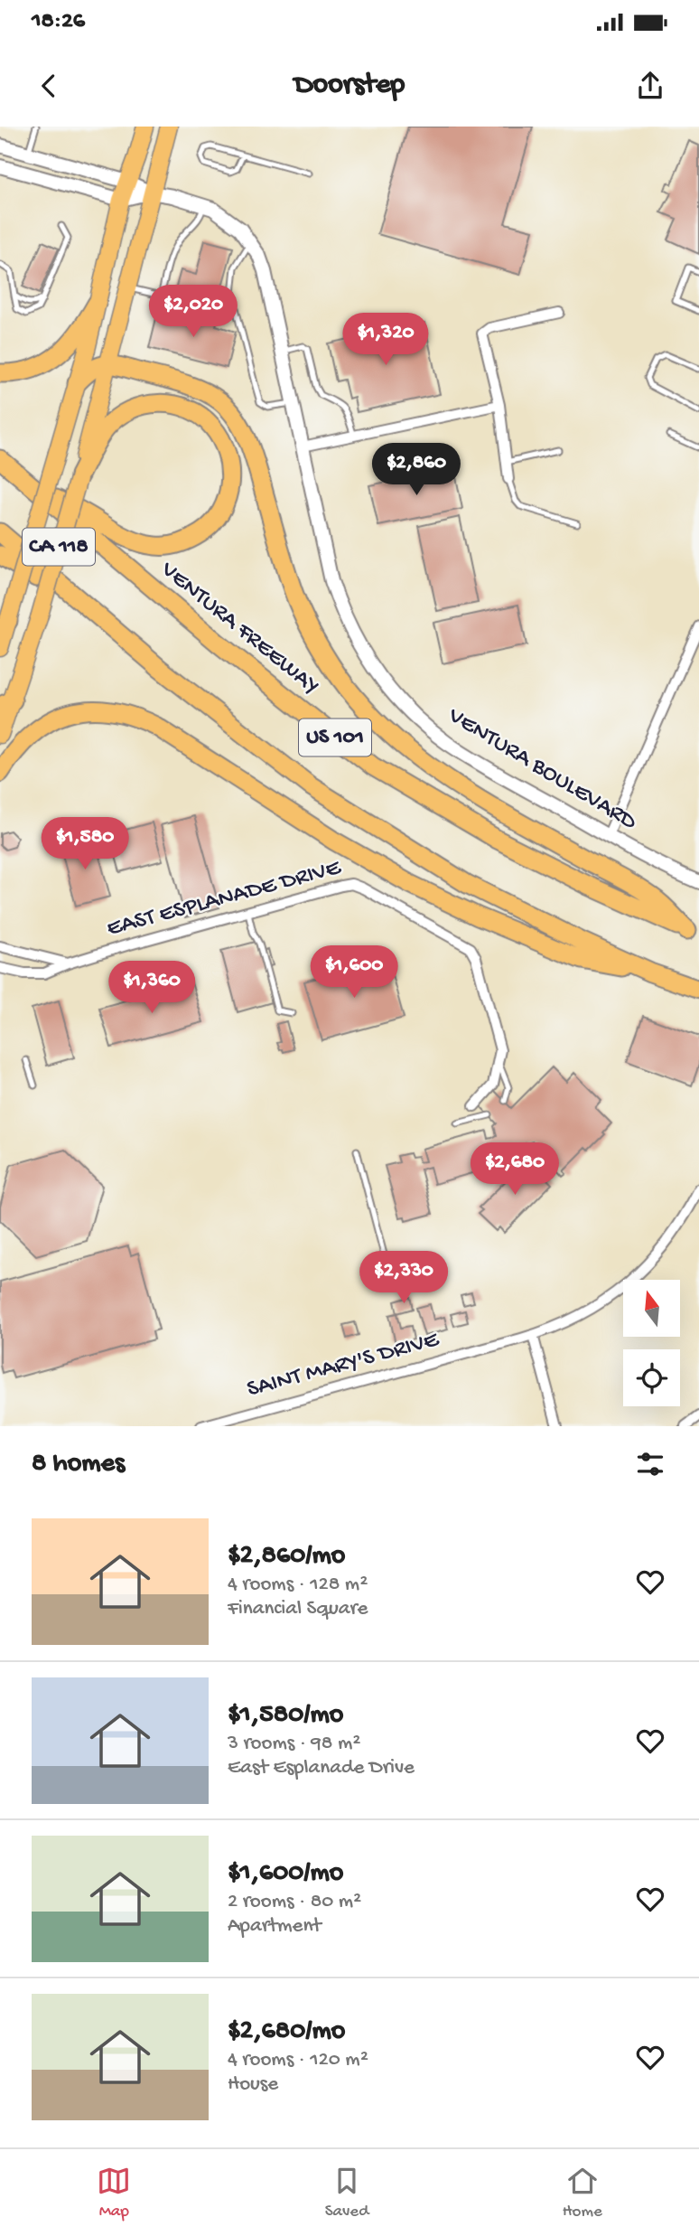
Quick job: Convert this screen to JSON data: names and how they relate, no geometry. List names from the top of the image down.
{
  "streets": {
    "highway": ["VENTURA FREEWAY", "US 101"],
    "main road": ["CA 118"],
    "street": ["VENTURA BOULEVARD", "EAST ESPLANADE DRIVE", "SAINT MARY'S DRIVE"]
  },
  "crossings": [
    ["CA 118", "VENTURA BOULEVARD"]
  ],
  "north": "top",
  "page": {
    "status": "18:26",
    "header": "Doorstep",
    "price": [
      "$2,020",
      "$1,320",
      "$2,860",
      "$1,580",
      "$1,600",
      "$1,360",
      "$2,680",
      "$2,330"
    ],
    "heading": "8 homes",
    "list": [
      {
        "name": "$2,860/mo",
        "note": "4 rooms · 128 m² · Financial Square"
      },
      {
        "name": "$1,580/mo",
        "note": "3 rooms · 98 m² · East Esplanade Drive"
      },
      {
        "name": "$1,600/mo",
        "note": "2 rooms · 80 m² · Apartment"
      },
      {
        "name": "$2,680/mo",
        "note": "4 rooms · 120 m² · House"
      }
    ],
    "tabs": ["Map", "Saved", "Home"]
  }
}
